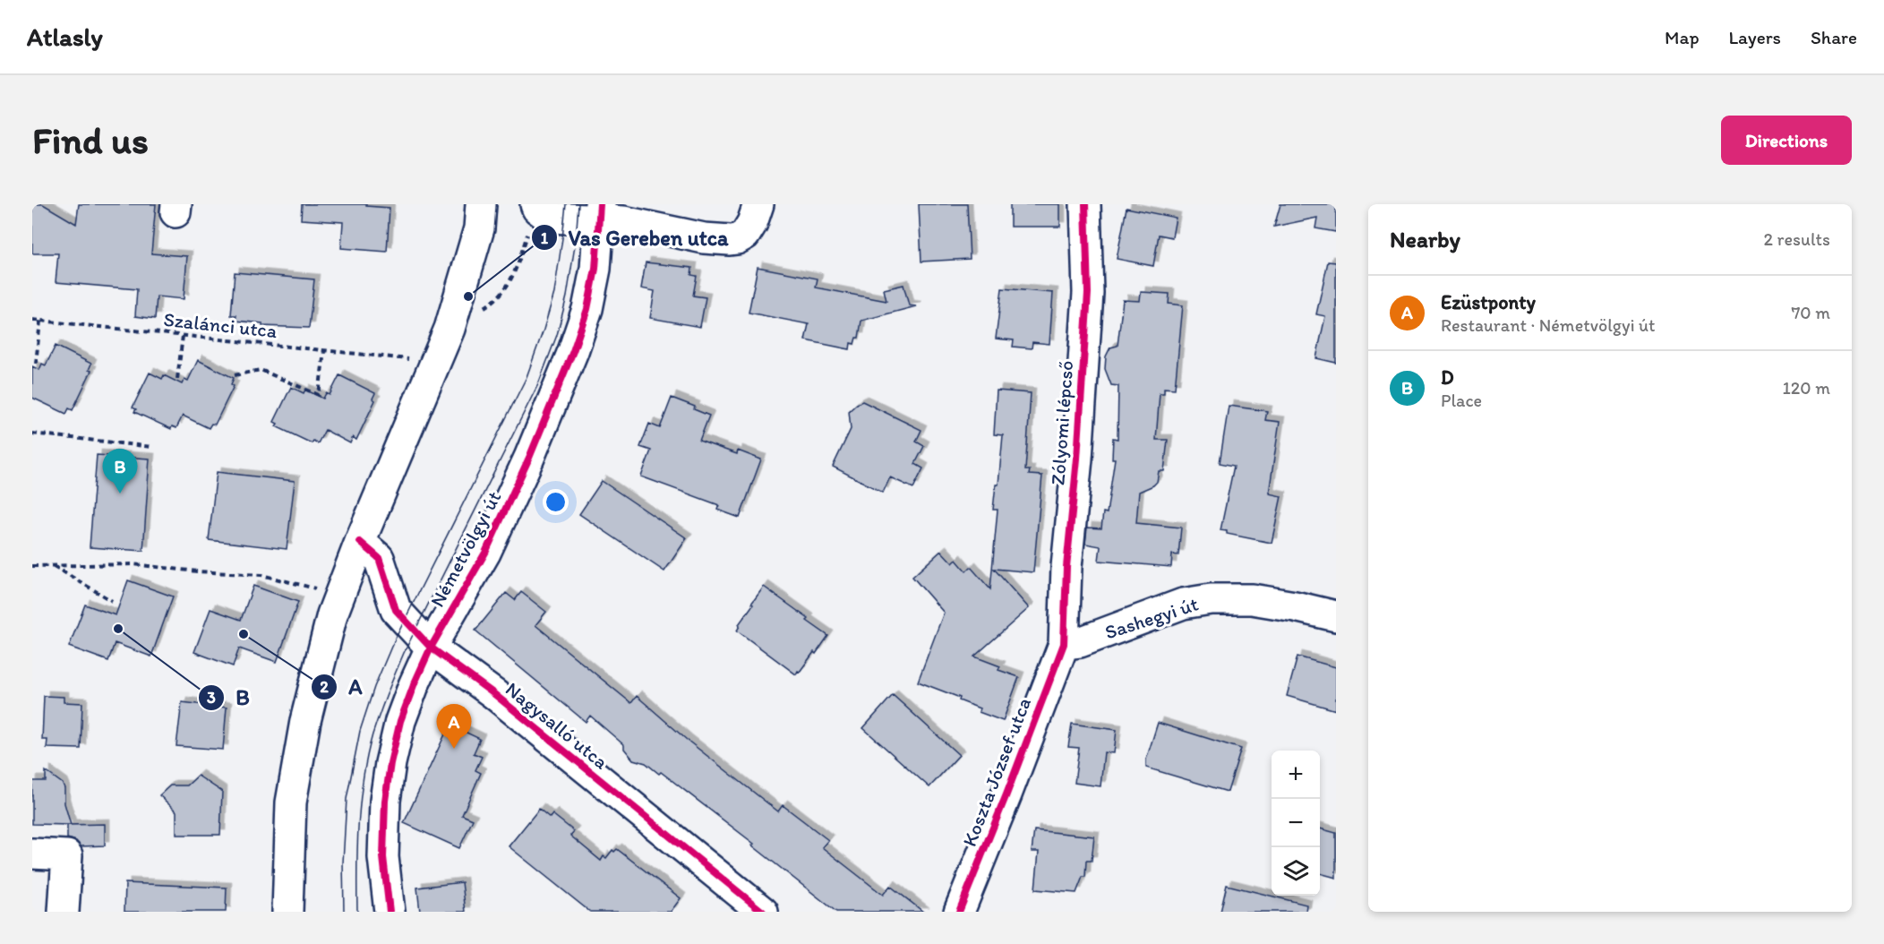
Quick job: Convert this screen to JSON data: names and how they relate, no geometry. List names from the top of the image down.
{
  "streets": {
    "street": [
      "Zólyomi lépcső",
      "Németvölgyi út",
      "Sashegyi út",
      "Nagysalló utca",
      "Koszta József utca"
    ],
    "path": ["Szalánci utca"]
  },
  "crossings": [
    ["Zólyomi lépcső", "Sashegyi út"],
    ["Zólyomi lépcső", "Koszta József utca"],
    ["Németvölgyi út", "Nagysalló utca"],
    ["Sashegyi út", "Koszta József utca"]
  ],
  "places": ["Vas Gereben utca", "B", "A"],
  "page": {
    "header": "Atlasly",
    "nav": ["Map", "Layers", "Share"],
    "buttons": "Directions",
    "title": "Find us",
    "heading": ["Nearby", "2 results"],
    "list": [
      {
        "mark": "A",
        "name": "Ezüstponty",
        "note": "Restaurant · Németvölgyi út",
        "value": "70 m"
      },
      {
        "mark": "B",
        "name": "D",
        "note": "Place",
        "value": "120 m"
      }
    ],
    "pins": ["B", "A"],
    "map_buttons": ["+", "−"]
  }
}
